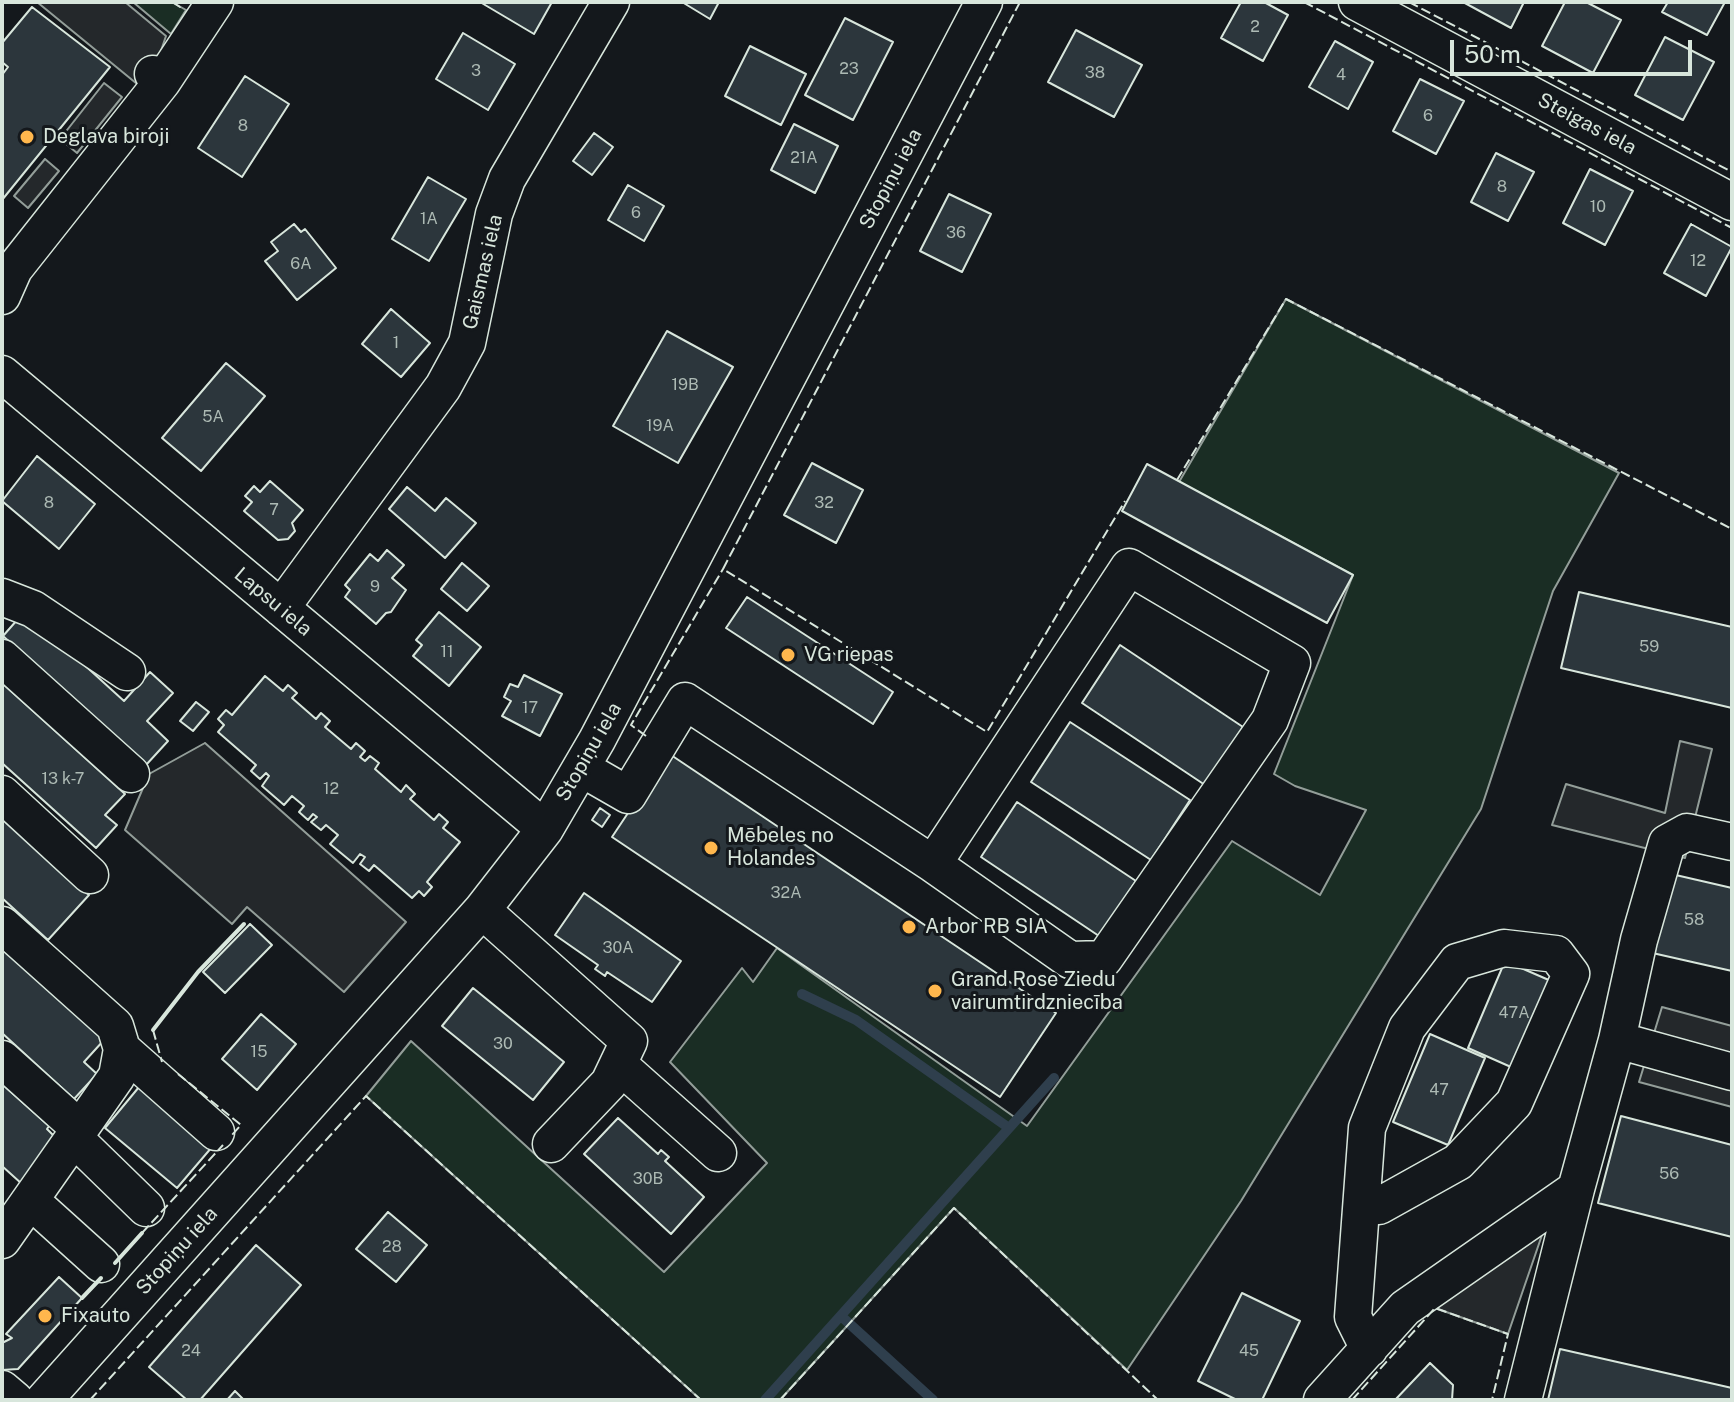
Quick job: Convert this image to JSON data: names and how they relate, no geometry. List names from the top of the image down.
{
  "streets": {
    "street": [
      "Steigas iela",
      "Stopiņu iela",
      "Gaismas iela",
      "Lapsu iela"
    ]
  },
  "crossings": [
    ["Stopiņu iela", "Lapsu iela"],
    ["Gaismas iela", "Lapsu iela"]
  ],
  "places": [
    "Deglava biroji",
    "VG riepas",
    "Mēbeles no Holandes",
    "Arbor RB SIA",
    "Grand Rose Ziedu vairumtirdzniecība",
    "Fixauto"
  ],
  "house_numbers": [
    "2",
    "23",
    "3",
    "38",
    "4",
    "6",
    "8",
    "21A",
    "8",
    "10",
    "6",
    "1A",
    "36",
    "12",
    "6A",
    "1",
    "19B",
    "5A",
    "19A",
    "8",
    "32",
    "7",
    "9",
    "59",
    "11",
    "17",
    "13 k-7",
    "12",
    "32A",
    "58",
    "30A",
    "47A",
    "30",
    "15",
    "47",
    "56",
    "30B",
    "28",
    "24",
    "45"
  ],
  "scale_bar": "50 m"
}
